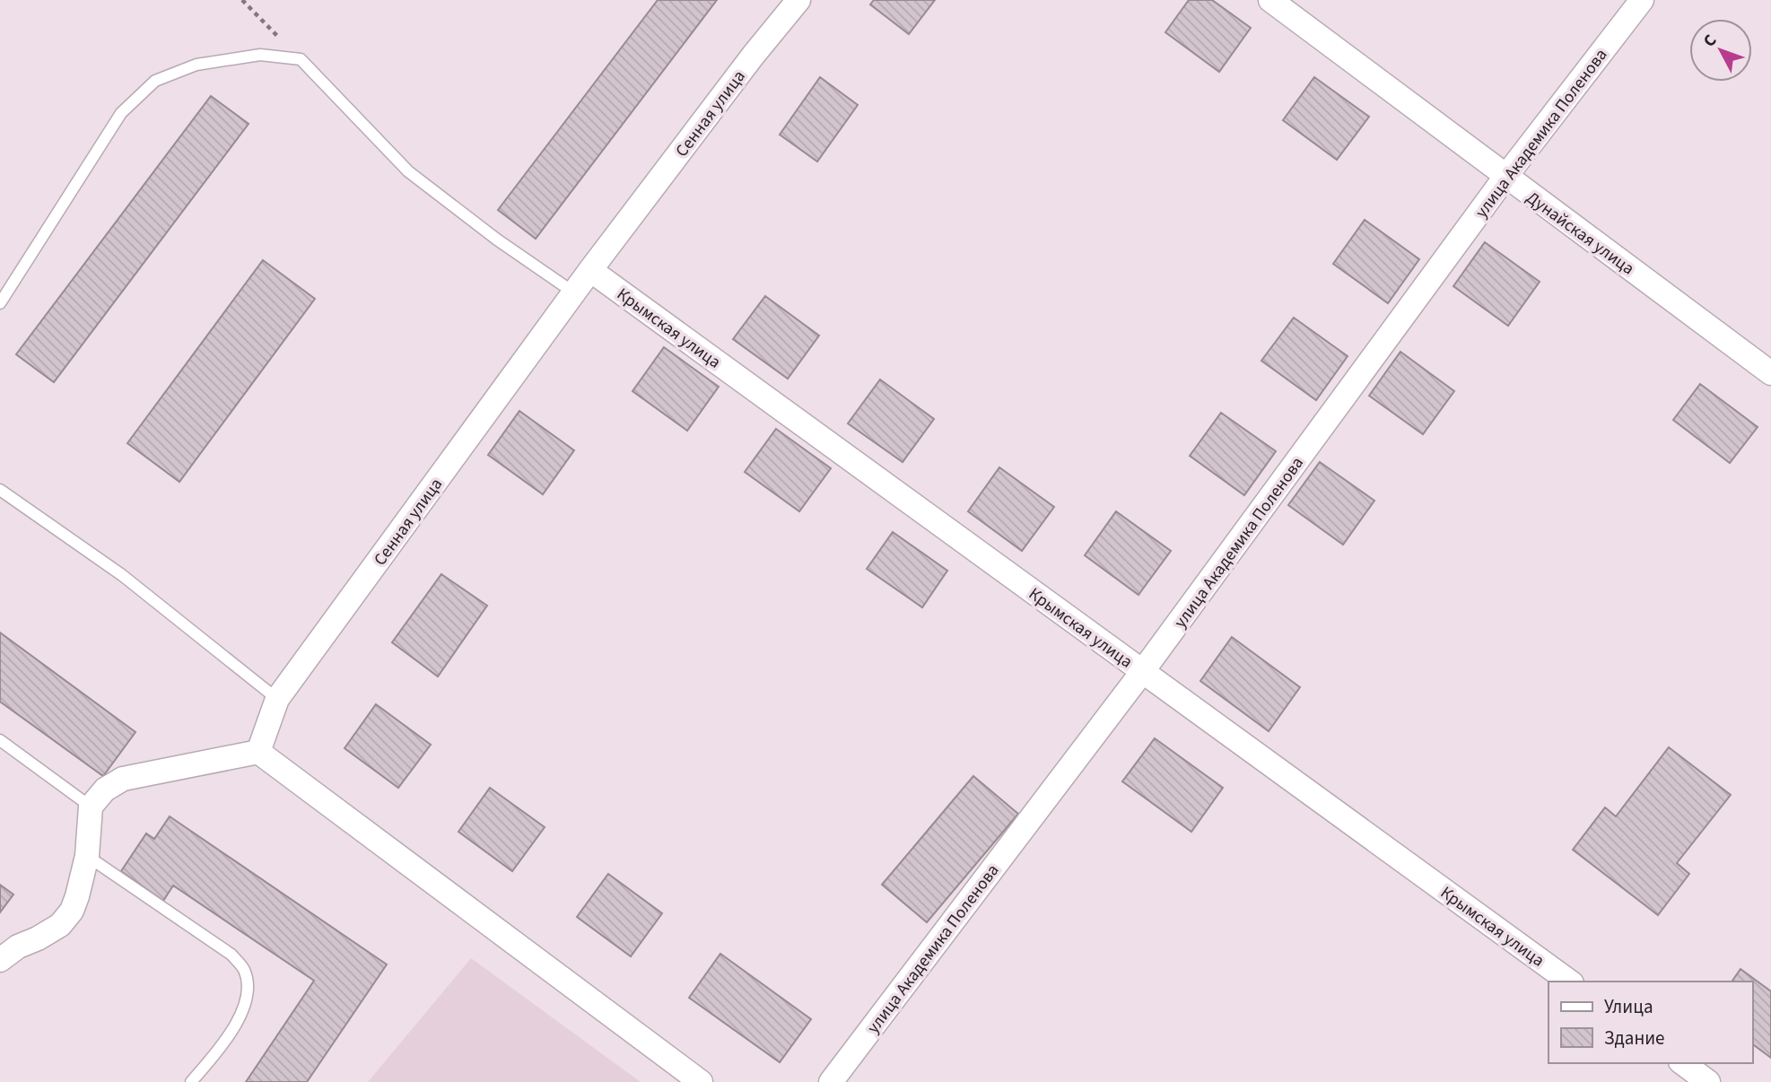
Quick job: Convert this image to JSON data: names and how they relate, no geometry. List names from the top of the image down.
{
  "streets": {
    "street": [
      "Сенная улица",
      "улица Академика Поленова",
      "Дунайская улица",
      "Крымская улица"
    ]
  },
  "crossings": [
    ["Сенная улица", "Крымская улица"],
    ["улица Академика Поленова", "Дунайская улица"],
    ["улица Академика Поленова", "Крымская улица"]
  ],
  "legend": ["Улица", "Здание"],
  "north": "top left"
}
